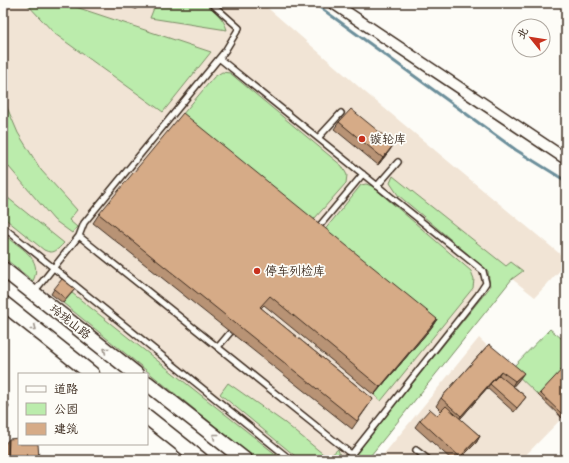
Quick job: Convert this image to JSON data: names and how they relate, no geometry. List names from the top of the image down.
{
  "streets": {
    "main road": ["玲珑山路"]
  },
  "places": ["镟轮库", "停车列检库"],
  "legend": ["道路", "公园", "建筑"],
  "north": "top left"
}
